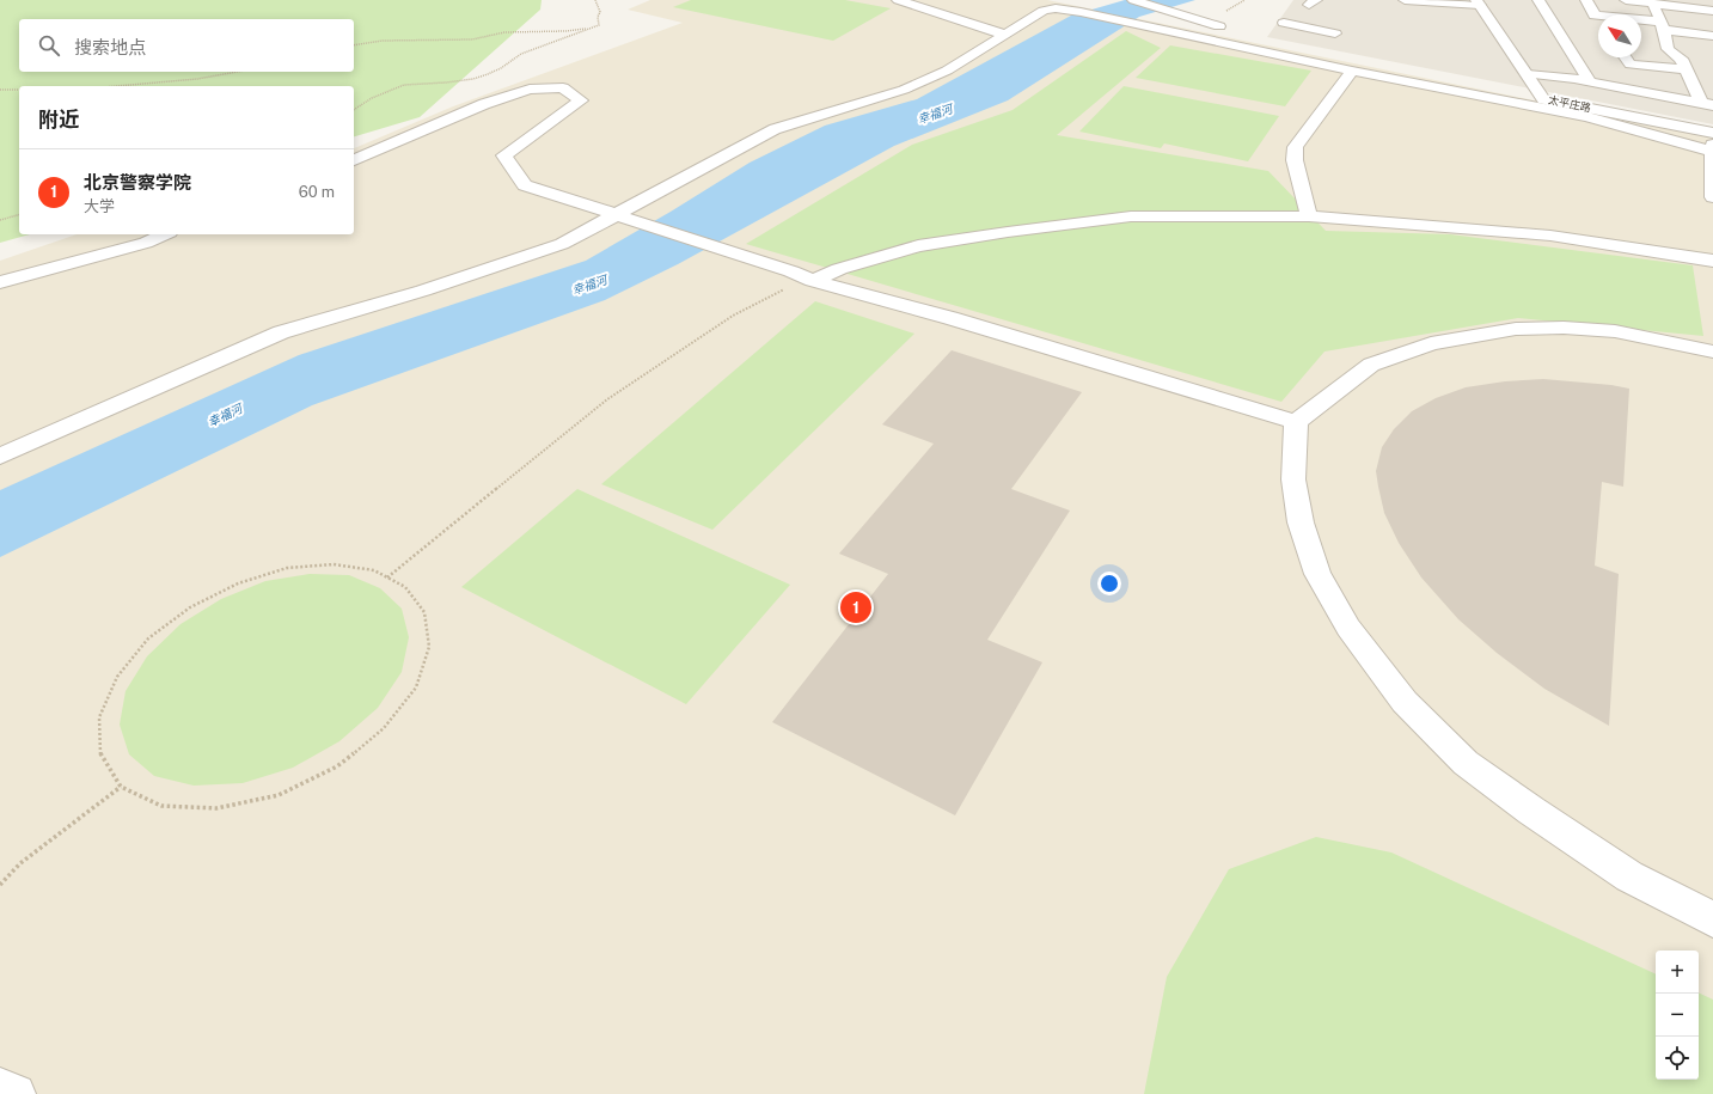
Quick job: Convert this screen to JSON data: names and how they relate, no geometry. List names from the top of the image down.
{
  "streets": {
    "street": ["太平庄路"]
  },
  "water": ["幸福河"],
  "north": "top left",
  "page": {
    "search": "搜索地点",
    "heading": "附近",
    "list": [
      {
        "mark": "1",
        "name": "北京警察学院",
        "note": "大学",
        "value": "60 m"
      }
    ],
    "pins": "1",
    "map_buttons": ["+", "−"]
  }
}
